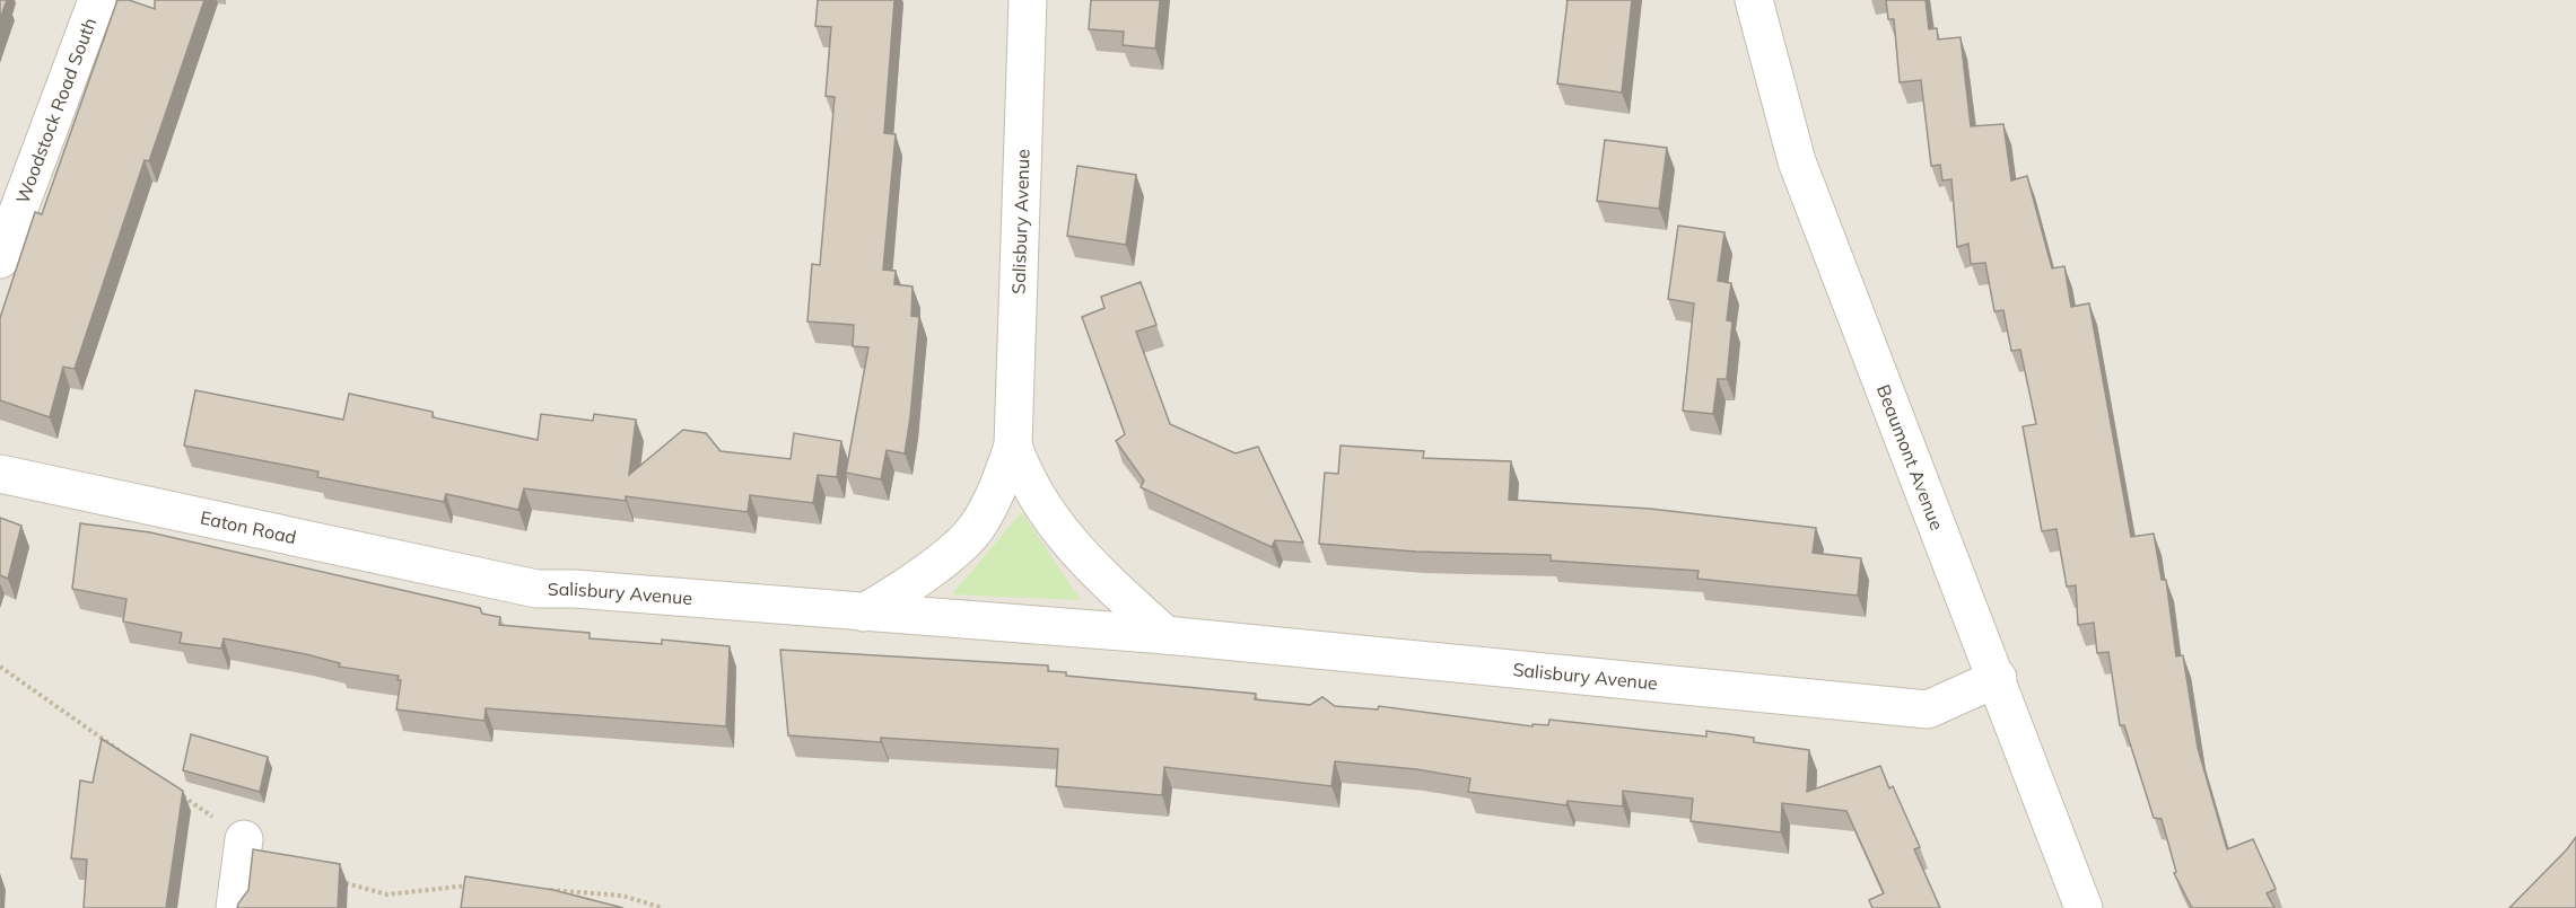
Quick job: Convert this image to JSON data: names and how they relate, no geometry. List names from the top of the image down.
{
  "streets": {
    "street": [
      "Woodstock Road South",
      "Salisbury Avenue",
      "Beaumont Avenue",
      "Eaton Road"
    ]
  },
  "crossings": [
    ["Salisbury Avenue", "Beaumont Avenue"],
    ["Salisbury Avenue", "Eaton Road"]
  ]
}
